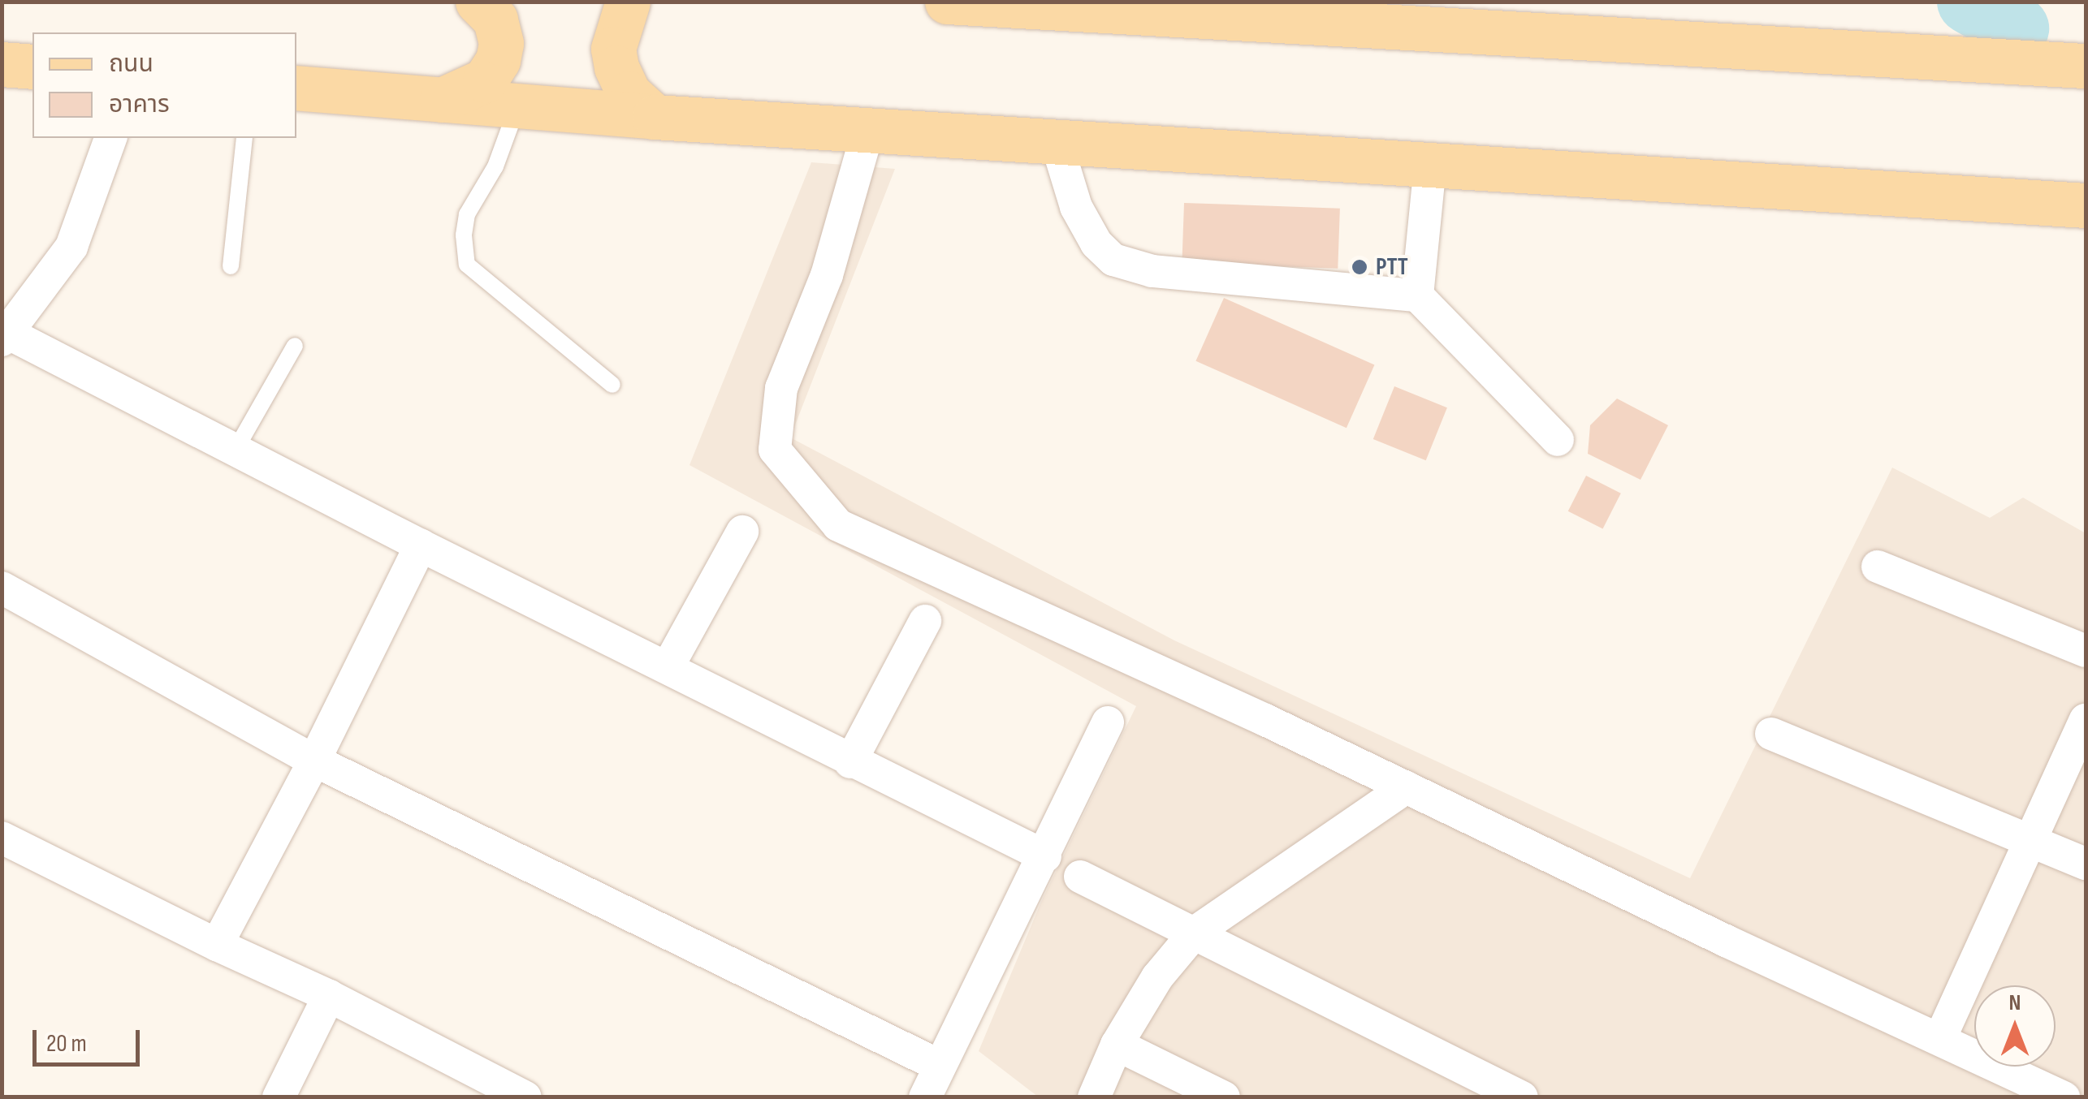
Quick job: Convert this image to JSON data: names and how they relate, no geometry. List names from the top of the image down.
{
  "places": ["PTT"],
  "legend": ["ถนน", "อาคาร"],
  "scale_bar": "20 m",
  "north": "top"
}
